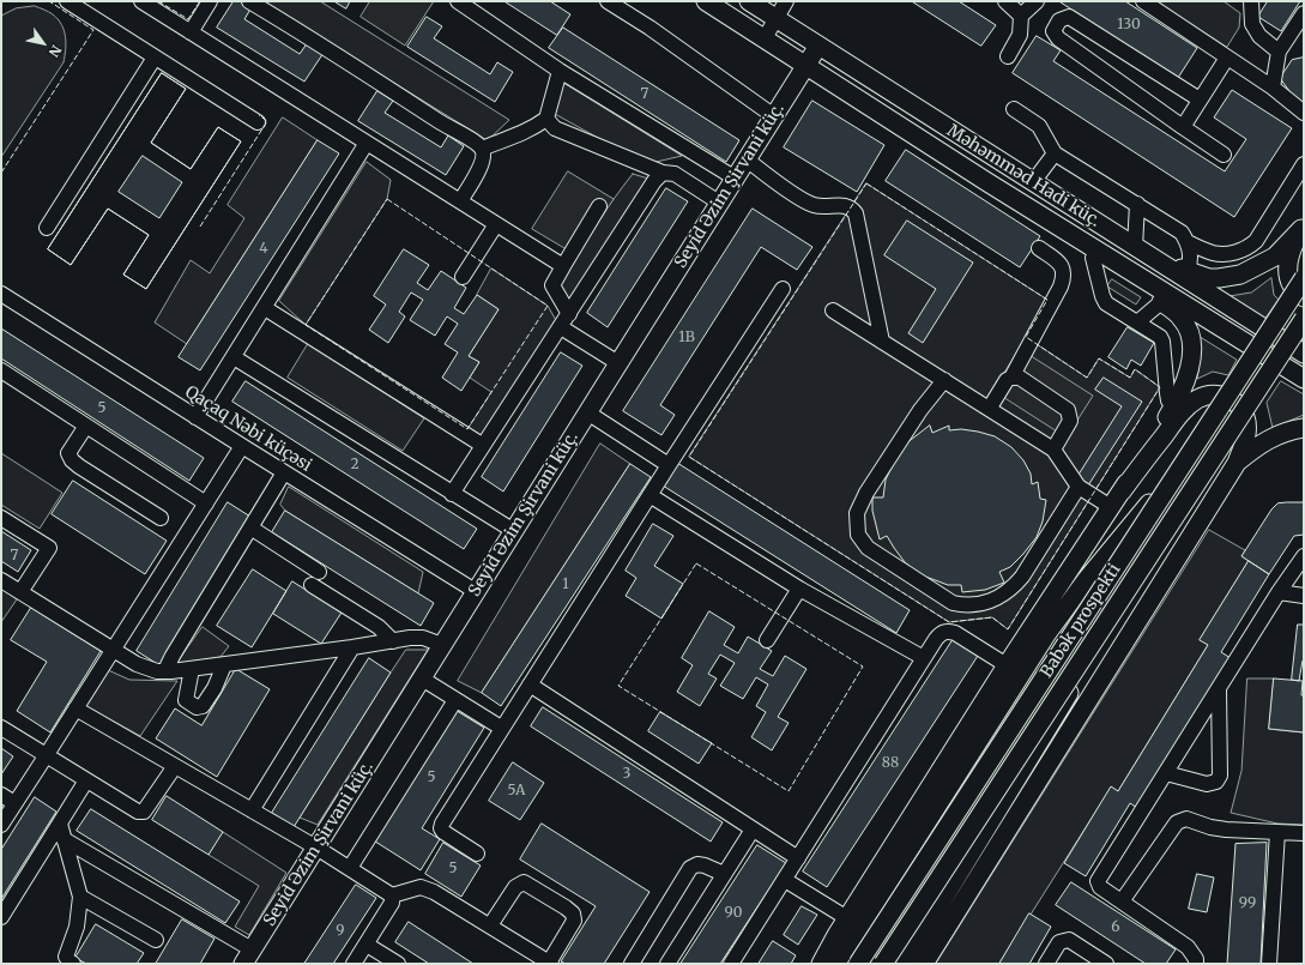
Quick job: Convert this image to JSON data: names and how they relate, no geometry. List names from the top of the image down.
{
  "streets": {
    "main road": ["Məhəmməd Hadi küç.", "Seyid Əzim Şirvani küç.", "Babək prospekti"],
    "street": ["Qaçaq Nəbi küçəsi"]
  },
  "crossings": [
    ["Məhəmməd Hadi küç.", "Seyid Əzim Şirvani küç."],
    ["Seyid Əzim Şirvani küç.", "Qaçaq Nəbi küçəsi"]
  ],
  "house_numbers": [
    "130",
    "7",
    "4",
    "1B",
    "5",
    "2",
    "7",
    "1",
    "88",
    "3",
    "5",
    "5A",
    "5",
    "99",
    "90",
    "6",
    "9"
  ],
  "north": "bottom right"
}
